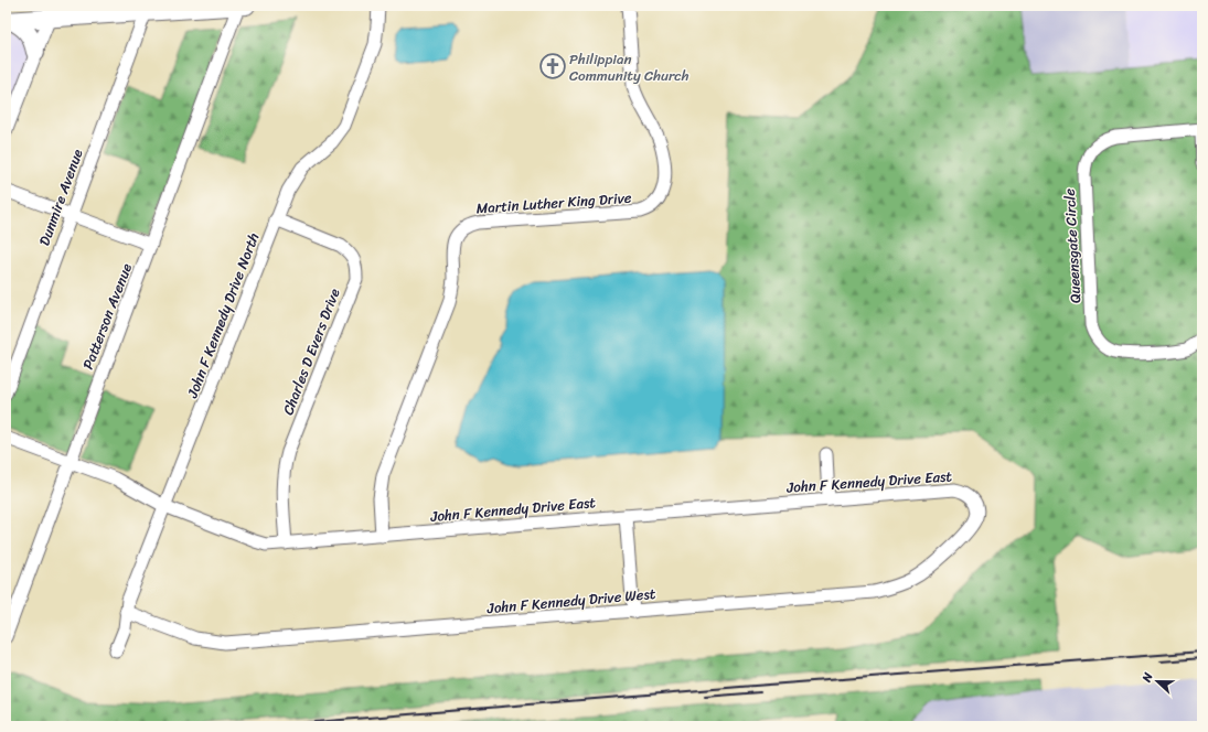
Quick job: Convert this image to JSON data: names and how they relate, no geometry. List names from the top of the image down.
{
  "streets": {
    "street": [
      "Dunmire Avenue",
      "Martin Luther King Drive",
      "Queensgate Circle",
      "John F Kennedy Drive North",
      "Patterson Avenue",
      "Charles D Evers Drive",
      "John F Kennedy Drive East",
      "John F Kennedy Drive West"
    ]
  },
  "crossings": [
    ["Martin Luther King Drive", "John F Kennedy Drive East"],
    ["John F Kennedy Drive North", "Charles D Evers Drive"],
    ["John F Kennedy Drive North", "John F Kennedy Drive East"],
    ["John F Kennedy Drive North", "John F Kennedy Drive West"],
    ["Patterson Avenue", "John F Kennedy Drive East"],
    ["Charles D Evers Drive", "John F Kennedy Drive East"],
    ["John F Kennedy Drive East", "John F Kennedy Drive West"]
  ],
  "places": {
    "church": ["Philippian Community Church"]
  },
  "north": "left"
}
